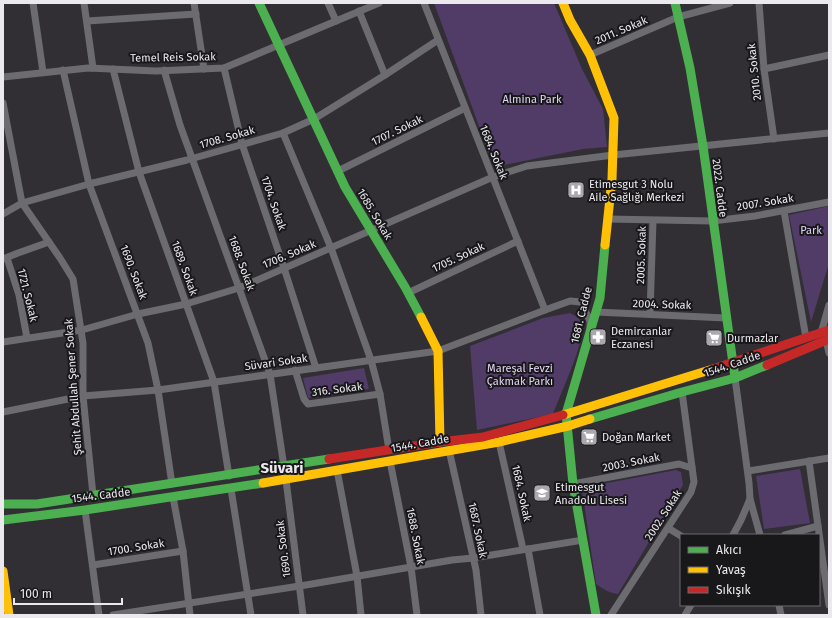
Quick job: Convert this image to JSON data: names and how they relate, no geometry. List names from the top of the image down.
{
  "streets": {
    "main road": [
      "2022. Cadde",
      "1685. Sokak",
      "1681. Cadde",
      "1544. Cadde"
    ],
    "street": [
      "2011. Sokak",
      "Temel Reis Sokak",
      "2010. Sokak",
      "1707. Sokak",
      "1708. Sokak",
      "1684. Sokak",
      "2007. Sokak",
      "1704. Sokak",
      "1706. Sokak",
      "2005. Sokak",
      "1705. Sokak",
      "1688. Sokak",
      "1689. Sokak",
      "1690. Sokak",
      "1721. Sokak",
      "2004. Sokak",
      "Süvari Sokak",
      "Şehit Abdullah Şener Sokak",
      "316. Sokak",
      "2003. Sokak",
      "2002. Sokak",
      "1687. Sokak",
      "1700. Sokak"
    ]
  },
  "crossings": [
    ["2011. Sokak", "2022. Cadde"],
    ["2011. Sokak", "1681. Cadde"],
    ["Temel Reis Sokak", "1704. Sokak"],
    ["Temel Reis Sokak", "1685. Sokak"],
    ["Temel Reis Sokak", "1688. Sokak"],
    ["Temel Reis Sokak", "1689. Sokak"],
    ["Temel Reis Sokak", "1690. Sokak"],
    ["2010. Sokak", "1706. Sokak"],
    ["1707. Sokak", "1684. Sokak"],
    ["1707. Sokak", "1685. Sokak"],
    ["1708. Sokak", "1684. Sokak"],
    ["1708. Sokak", "1704. Sokak"],
    ["1708. Sokak", "1685. Sokak"],
    ["1708. Sokak", "1688. Sokak"],
    ["1708. Sokak", "1689. Sokak"],
    ["1708. Sokak", "1690. Sokak"],
    ["1708. Sokak", "Şehit Abdullah Şener Sokak"],
    ["1684. Sokak", "1706. Sokak"],
    ["1684. Sokak", "1705. Sokak"],
    ["1684. Sokak", "Süvari Sokak"],
    ["1684. Sokak", "1544. Cadde"],
    ["2022. Cadde", "2007. Sokak"],
    ["2022. Cadde", "1706. Sokak"],
    ["2022. Cadde", "2004. Sokak"],
    ["2022. Cadde", "1544. Cadde"],
    ["2007. Sokak", "2005. Sokak"],
    ["2007. Sokak", "1681. Cadde"],
    ["1704. Sokak", "1706. Sokak"],
    ["1704. Sokak", "Süvari Sokak"],
    ["1685. Sokak", "1706. Sokak"],
    ["1685. Sokak", "1705. Sokak"],
    ["1685. Sokak", "Süvari Sokak"],
    ["1685. Sokak", "1544. Cadde"],
    ["1706. Sokak", "1688. Sokak"],
    ["1706. Sokak", "1689. Sokak"],
    ["1706. Sokak", "1690. Sokak"],
    ["1706. Sokak", "1721. Sokak"],
    ["1706. Sokak", "1681. Cadde"],
    ["1706. Sokak", "Şehit Abdullah Şener Sokak"],
    ["2005. Sokak", "2004. Sokak"],
    ["1688. Sokak", "Süvari Sokak"],
    ["1688. Sokak", "1544. Cadde"],
    ["1689. Sokak", "Süvari Sokak"],
    ["1689. Sokak", "1544. Cadde"],
    ["1690. Sokak", "Süvari Sokak"],
    ["1690. Sokak", "1544. Cadde"],
    ["2004. Sokak", "1681. Cadde"],
    ["1681. Cadde", "Süvari Sokak"],
    ["1681. Cadde", "1544. Cadde"],
    ["1681. Cadde", "2003. Sokak"],
    ["Süvari Sokak", "Şehit Abdullah Şener Sokak"],
    ["Süvari Sokak", "316. Sokak"],
    ["1544. Cadde", "Şehit Abdullah Şener Sokak"],
    ["1544. Cadde", "2002. Sokak"],
    ["1544. Cadde", "1687. Sokak"],
    ["2003. Sokak", "2002. Sokak"]
  ],
  "districts": ["Süvari"],
  "parks": ["Almina Park", "Park", "Mareşal Fevzi Çakmak Parkı"],
  "places": {
    "hospital": ["Etimesgut 3 Nolu Aile Sağlığı Merkezi"],
    "pharmacy": ["Demircanlar Eczanesi"],
    "supermarket": ["Durmazlar", "Doğan Market"],
    "school or university": ["Etimesgut Anadolu Lisesi"]
  },
  "legend": ["Akıcı", "Yavaş", "Sıkışık"],
  "scale_bar": "100 m"
}
